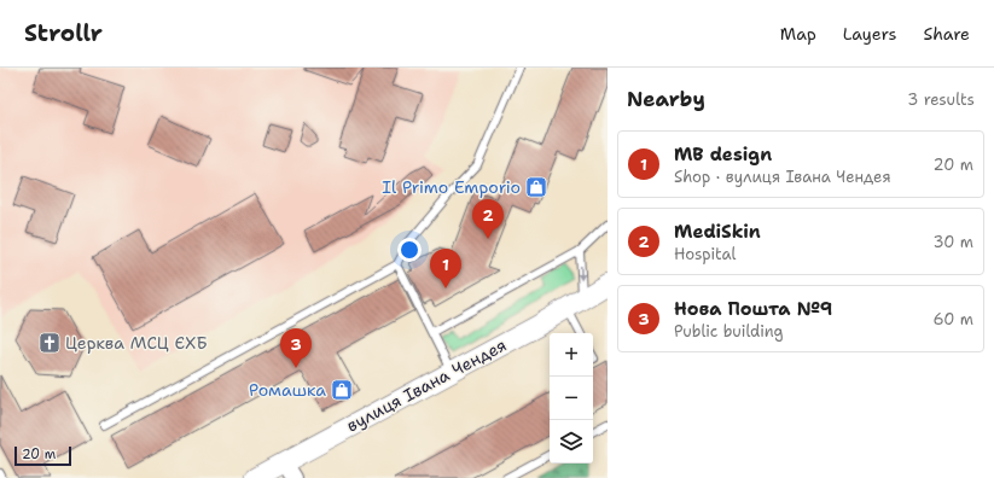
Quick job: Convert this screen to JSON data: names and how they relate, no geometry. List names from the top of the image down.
{
  "streets": {
    "main road": ["вулиця Івана Чендея"]
  },
  "places": {
    "shop": ["Il Primo Emporio", "Ромашка"],
    "church": ["Церква МСЦ ЄХБ"]
  },
  "scale_bar": "20 m",
  "page": {
    "header": "Strollr",
    "nav": ["Map", "Layers", "Share"],
    "heading": ["Nearby", "3 results"],
    "list": [
      {
        "mark": "1",
        "name": "MB design",
        "note": "Shop · вулиця Івана Чендея",
        "value": "20 m"
      },
      {
        "mark": "2",
        "name": "MediSkin",
        "note": "Hospital",
        "value": "30 m"
      },
      {
        "mark": "3",
        "name": "Нова Пошта №9",
        "note": "Public building",
        "value": "60 m"
      }
    ],
    "pins": ["2", "1", "3"],
    "map_buttons": ["+", "−"],
    "scale": "20 m"
  }
}
